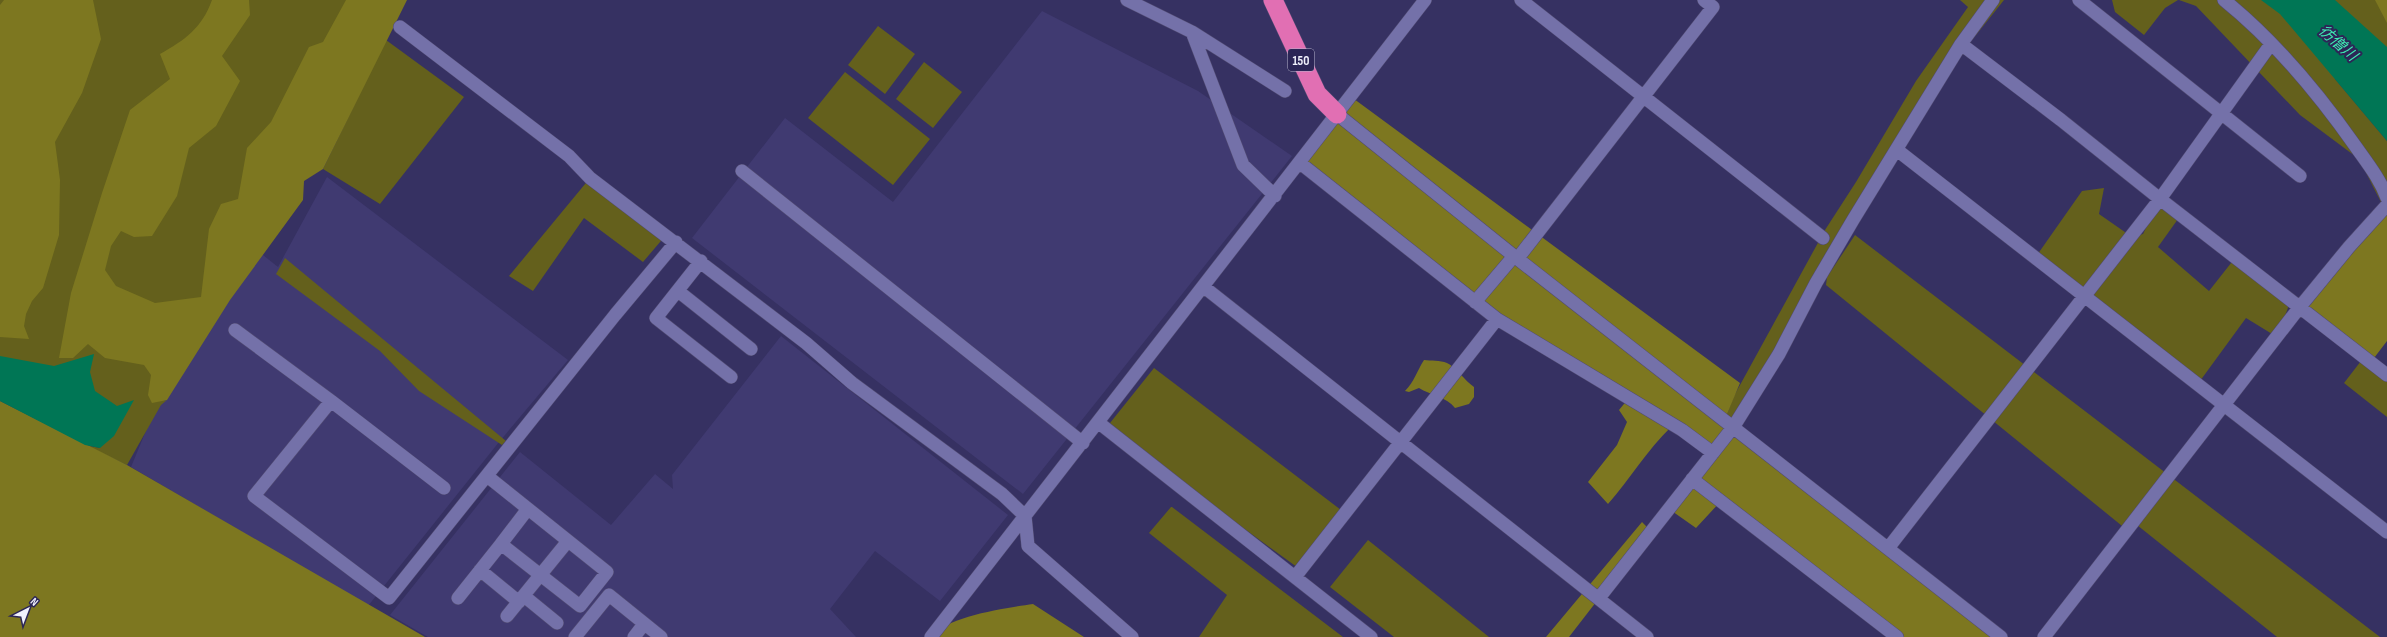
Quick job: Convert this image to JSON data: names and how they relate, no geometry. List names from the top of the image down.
{
  "streets": {
    "highway": ["150"]
  },
  "water": ["彷僧川"],
  "north": "top right"
}
